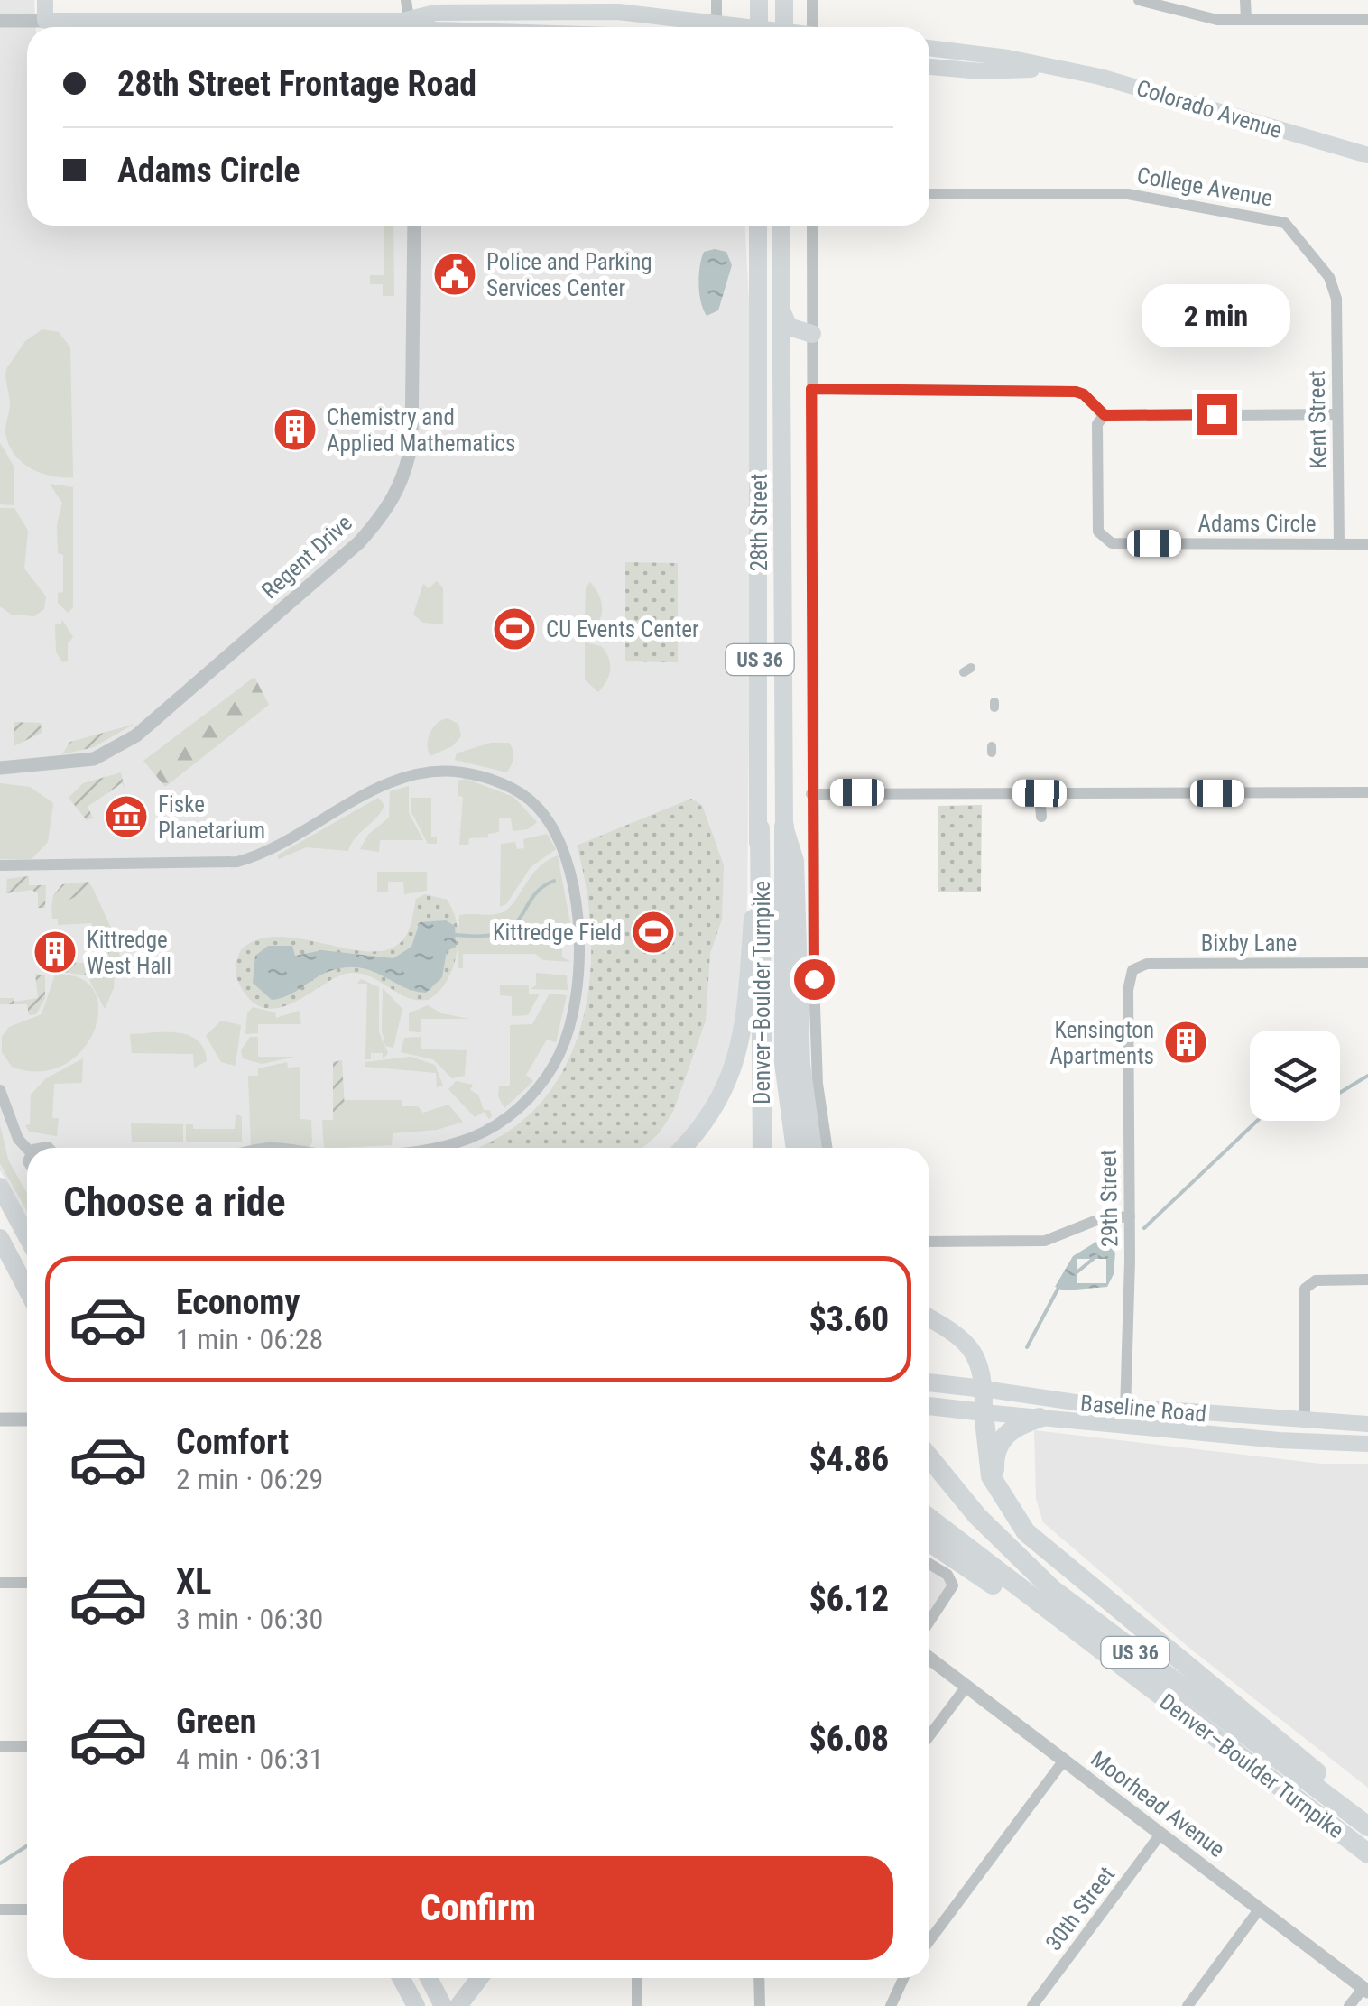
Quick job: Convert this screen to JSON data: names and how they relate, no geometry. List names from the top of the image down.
{
  "streets": {
    "highway": ["US 36", "Denver–Boulder Turnpike"],
    "main road": ["Colorado Avenue", "28th Street", "Baseline Road"],
    "street": [
      "College Avenue",
      "Kent Street",
      "Adams Circle",
      "Regent Drive",
      "Bixby Lane",
      "29th Street",
      "Moorhead Avenue",
      "30th Street"
    ]
  },
  "crossings": [
    ["College Avenue", "Kent Street"],
    ["Kent Street", "Adams Circle"],
    ["28th Street", "Denver–Boulder Turnpike"],
    ["Bixby Lane", "29th Street"],
    ["29th Street", "Baseline Road"],
    ["Moorhead Avenue", "30th Street"]
  ],
  "places": {
    "public building": ["Police and Parking Services Center"],
    "building": ["Chemistry and Applied Mathematics", "Kittredge West Hall", "Kensington Apartments"],
    "sports": ["CU Events Center", "Kittredge Field"],
    "museum": ["Fiske Planetarium"]
  },
  "page": {
    "banner": ["28th Street Frontage Road", "Adams Circle"],
    "bubble": "2 min",
    "heading": "Choose a ride",
    "list": [
      {
        "name": "Economy",
        "note": "1 min · 06:28",
        "value": "$3.60"
      },
      {
        "name": "Comfort",
        "note": "2 min · 06:29",
        "value": "$4.86"
      },
      {
        "name": "XL",
        "note": "3 min · 06:30",
        "value": "$6.12"
      },
      {
        "name": "Green",
        "note": "4 min · 06:31",
        "value": "$6.08"
      }
    ],
    "buttons": "Confirm"
  }
}
